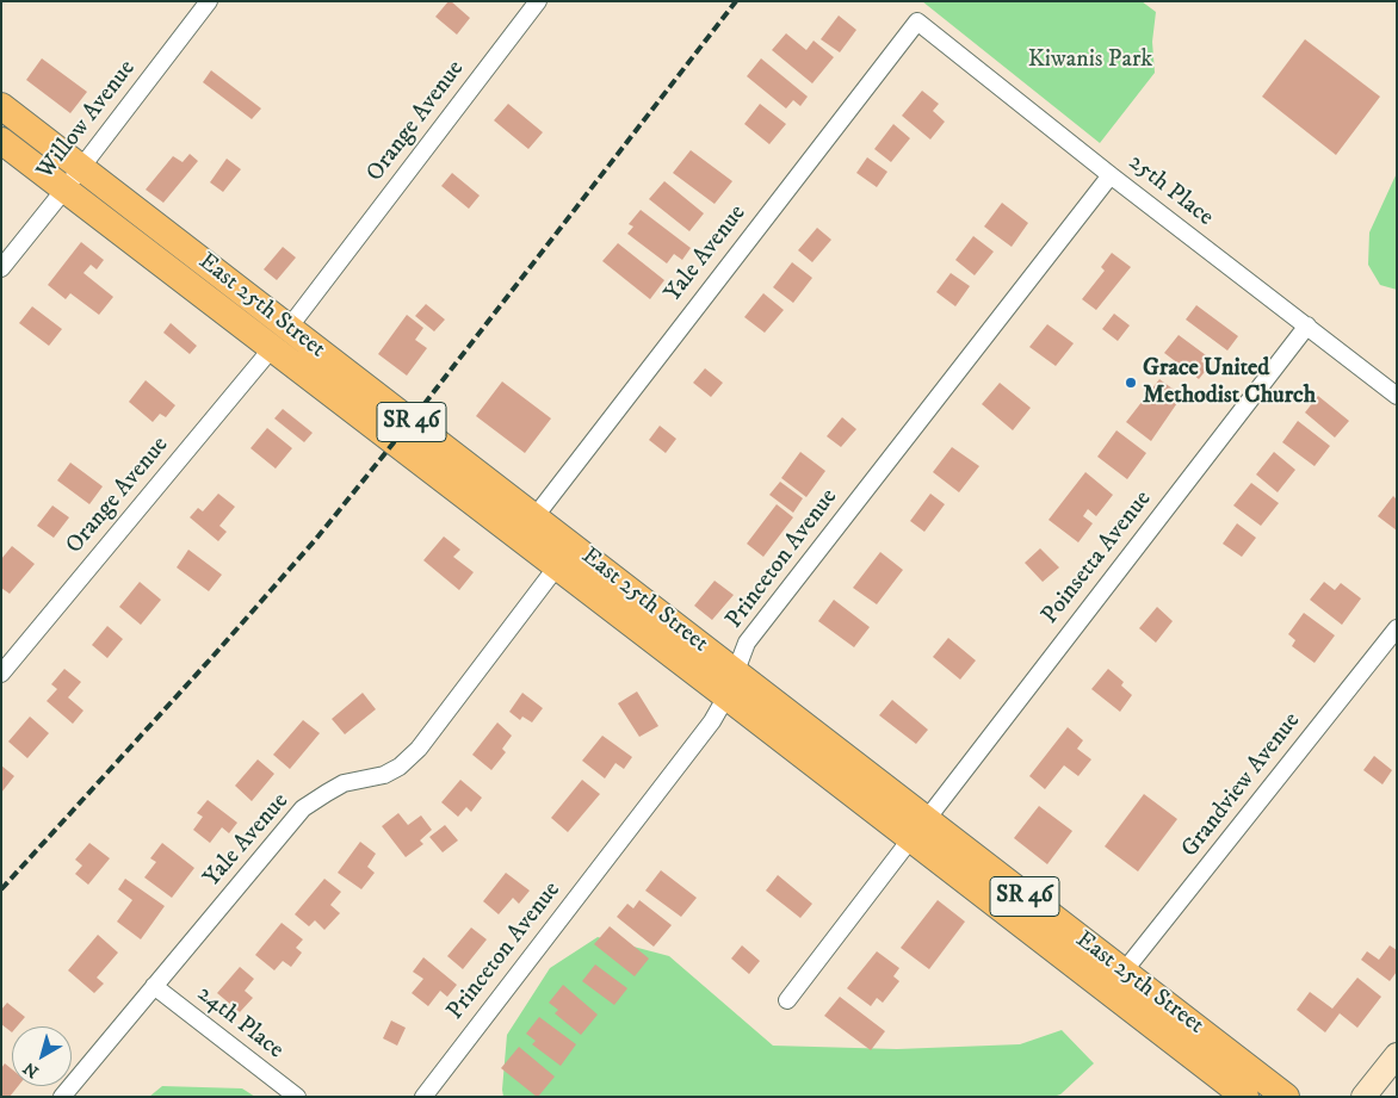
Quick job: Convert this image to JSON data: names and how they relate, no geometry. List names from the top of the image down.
{
  "streets": {
    "main road": ["East 25th Street", "SR 46"],
    "street": [
      "Willow Avenue",
      "Orange Avenue",
      "25th Place",
      "Yale Avenue",
      "Poinsetta Avenue",
      "Princeton Avenue",
      "Grandview Avenue",
      "24th Place"
    ]
  },
  "crossings": [
    ["Willow Avenue", "East 25th Street"],
    ["Orange Avenue", "East 25th Street"],
    ["25th Place", "Yale Avenue"],
    ["25th Place", "Poinsetta Avenue"],
    ["25th Place", "Princeton Avenue"],
    ["Yale Avenue", "East 25th Street"],
    ["Yale Avenue", "24th Place"],
    ["East 25th Street", "Poinsetta Avenue"],
    ["East 25th Street", "Princeton Avenue"],
    ["East 25th Street", "Grandview Avenue"]
  ],
  "parks": ["Kiwanis Park"],
  "places": ["Grace United Methodist Church"],
  "north": "bottom left"
}
